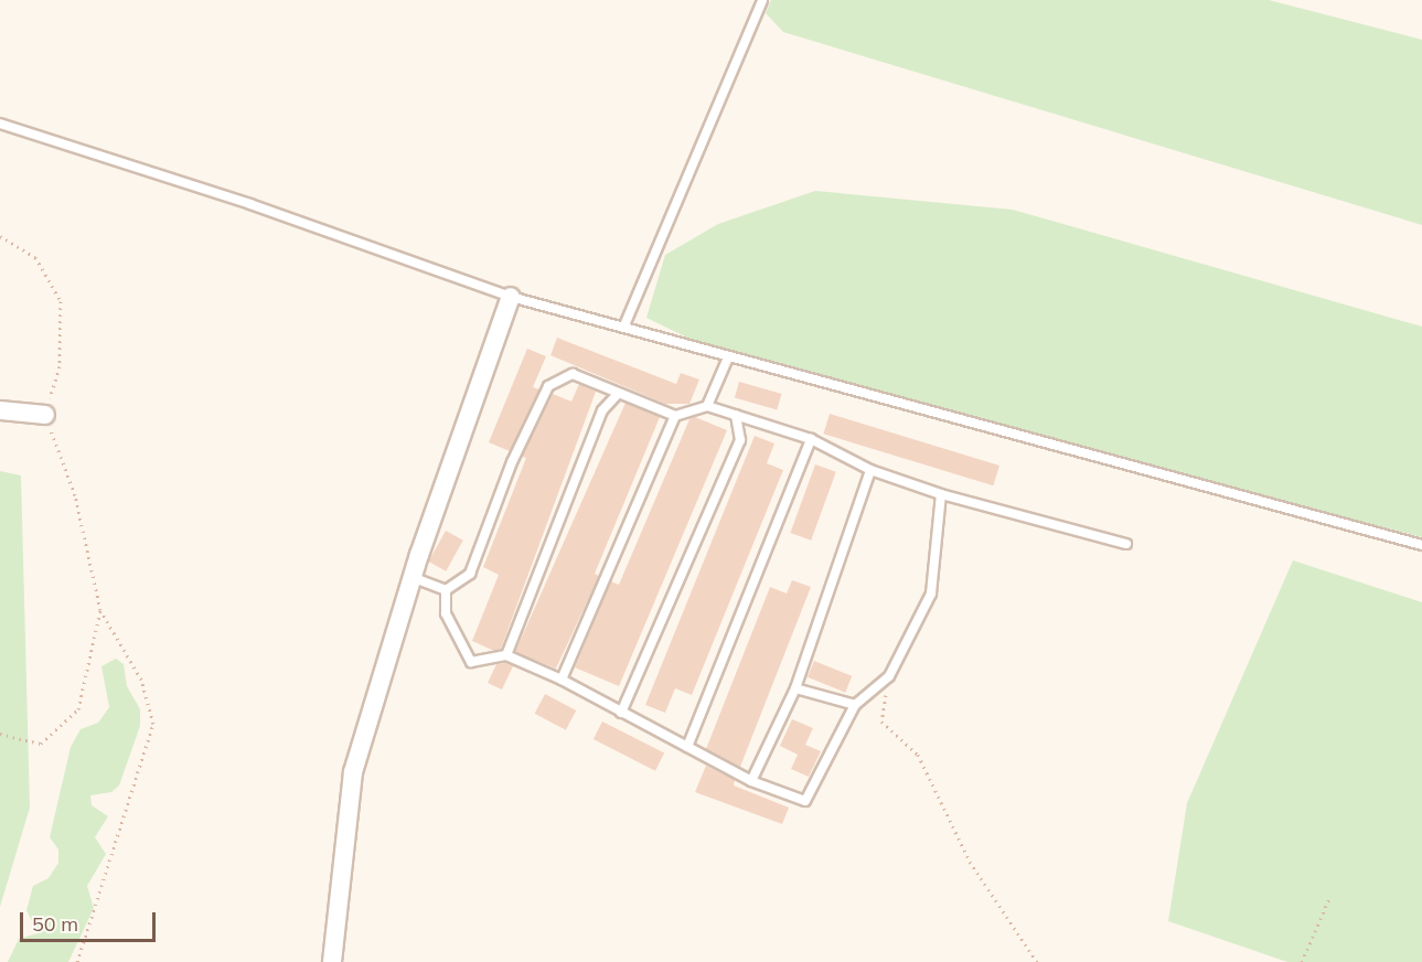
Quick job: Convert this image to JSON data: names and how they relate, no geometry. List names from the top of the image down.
{
  "scale_bar": "50 m"
}
